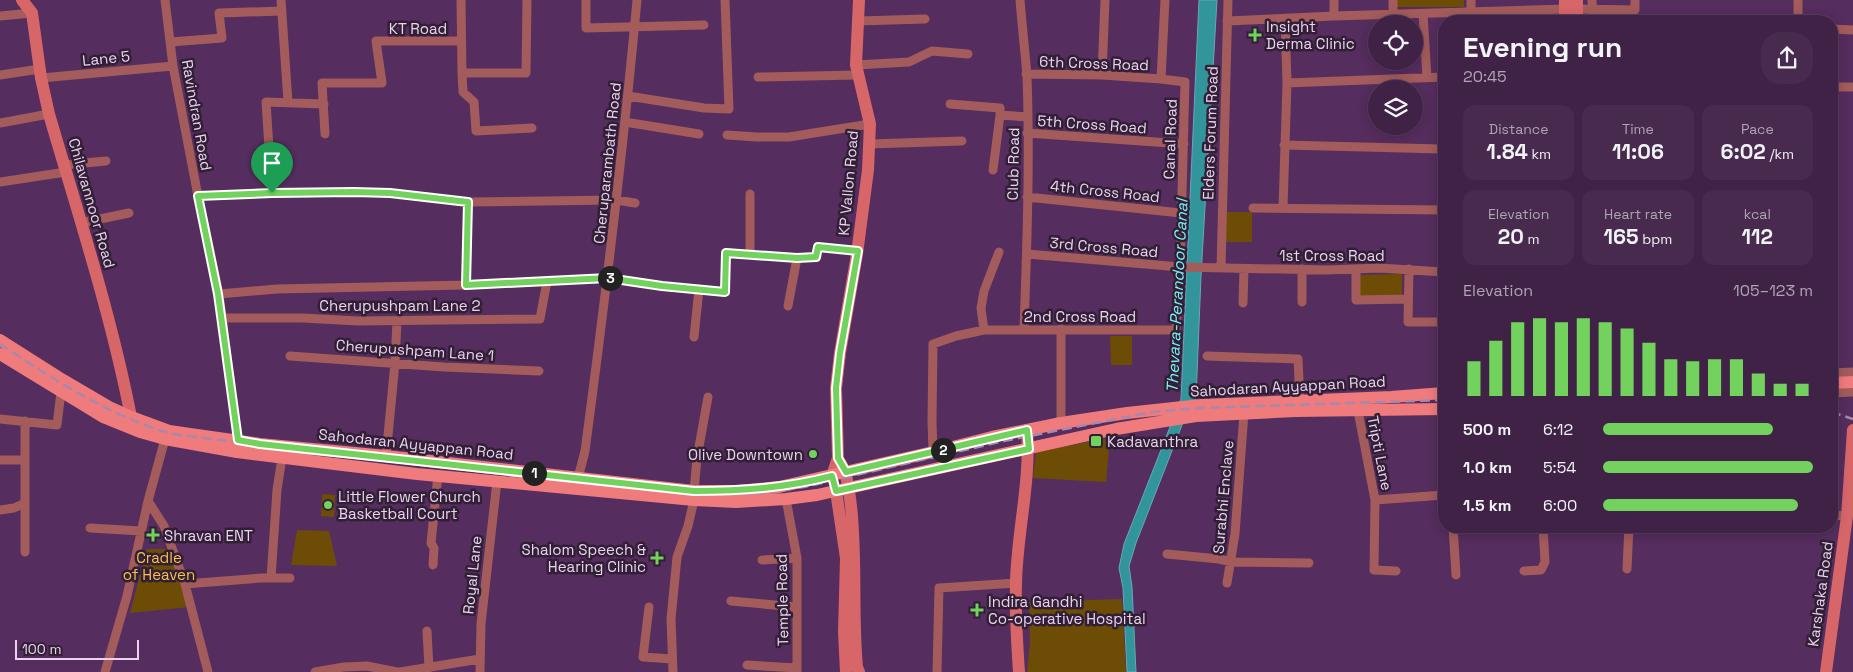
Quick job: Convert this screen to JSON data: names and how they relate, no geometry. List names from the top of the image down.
{
  "streets": {
    "main road": ["Sahodaran Ayyappan Road"],
    "street": [
      "KT Road",
      "Lane 5",
      "6th Cross Road",
      "Ravindran Road",
      "5th Cross Road",
      "Elders Forum Road",
      "Canal Road",
      "Cheruparambath Road",
      "Club Road",
      "KP Vallon Road",
      "4th Cross Road",
      "Chilavannoor Road",
      "3rd Cross Road",
      "1st Cross Road",
      "Cherupushpam Lane 2",
      "2nd Cross Road",
      "Cherupushpam Lane 1",
      "Tripti Lane",
      "Surabhi Enclave",
      "Royal Lane",
      "Karshaka Road",
      "Temple Road"
    ]
  },
  "crossings": [
    ["Lane 5", "Ravindran Road"],
    ["Lane 5", "Chilavannoor Road"],
    ["6th Cross Road", "Canal Road"],
    ["6th Cross Road", "Club Road"],
    ["Ravindran Road", "Cherupushpam Lane 2"],
    ["Ravindran Road", "Sahodaran Ayyappan Road"],
    ["5th Cross Road", "Canal Road"],
    ["5th Cross Road", "Club Road"],
    ["Elders Forum Road", "3rd Cross Road"],
    ["Elders Forum Road", "1st Cross Road"],
    ["Canal Road", "4th Cross Road"],
    ["Canal Road", "3rd Cross Road"],
    ["Canal Road", "2nd Cross Road"],
    ["Cheruparambath Road", "Sahodaran Ayyappan Road"],
    ["Club Road", "4th Cross Road"],
    ["Club Road", "3rd Cross Road"],
    ["Club Road", "2nd Cross Road"],
    ["KP Vallon Road", "Sahodaran Ayyappan Road"],
    ["Chilavannoor Road", "Sahodaran Ayyappan Road"],
    ["3rd Cross Road", "1st Cross Road"],
    ["2nd Cross Road", "Sahodaran Ayyappan Road"],
    ["Sahodaran Ayyappan Road", "Tripti Lane"],
    ["Sahodaran Ayyappan Road", "Surabhi Enclave"],
    ["Sahodaran Ayyappan Road", "Royal Lane"],
    ["Sahodaran Ayyappan Road", "Temple Road"]
  ],
  "water": ["Thevara-Perandoor Canal"],
  "parks": ["Cradle of Heaven"],
  "places": {
    "health": [
      "Insight Derma Clinic",
      "Shravan ENT",
      "Shalom Speech & Hearing Clinic",
      "Indira Gandhi Co-operative Hospital"
    ],
    "transit": ["Kadavanthra"],
    "other": ["Olive Downtown", "Little Flower Church Basketball Court"]
  },
  "scale_bar": "100 m",
  "page": {
    "heading": ["Evening run", "20:45"],
    "stats": [
      ["Distance", "1.84 km"],
      ["Time", "11:06"],
      ["Pace", "6:02 /km"],
      ["Elevation", "20 m"],
      ["Heart rate", "165 bpm"],
      ["kcal", "112"]
    ],
    "pins": ["3", "2", "1"],
    "chart": ["Elevation", "105–123 m"],
    "list": [
      {
        "name": "500 m",
        "note": "6:12"
      },
      {
        "name": "1.0 km",
        "note": "5:54"
      },
      {
        "name": "1.5 km",
        "note": "6:00"
      }
    ],
    "scale": "100 m"
  }
}
